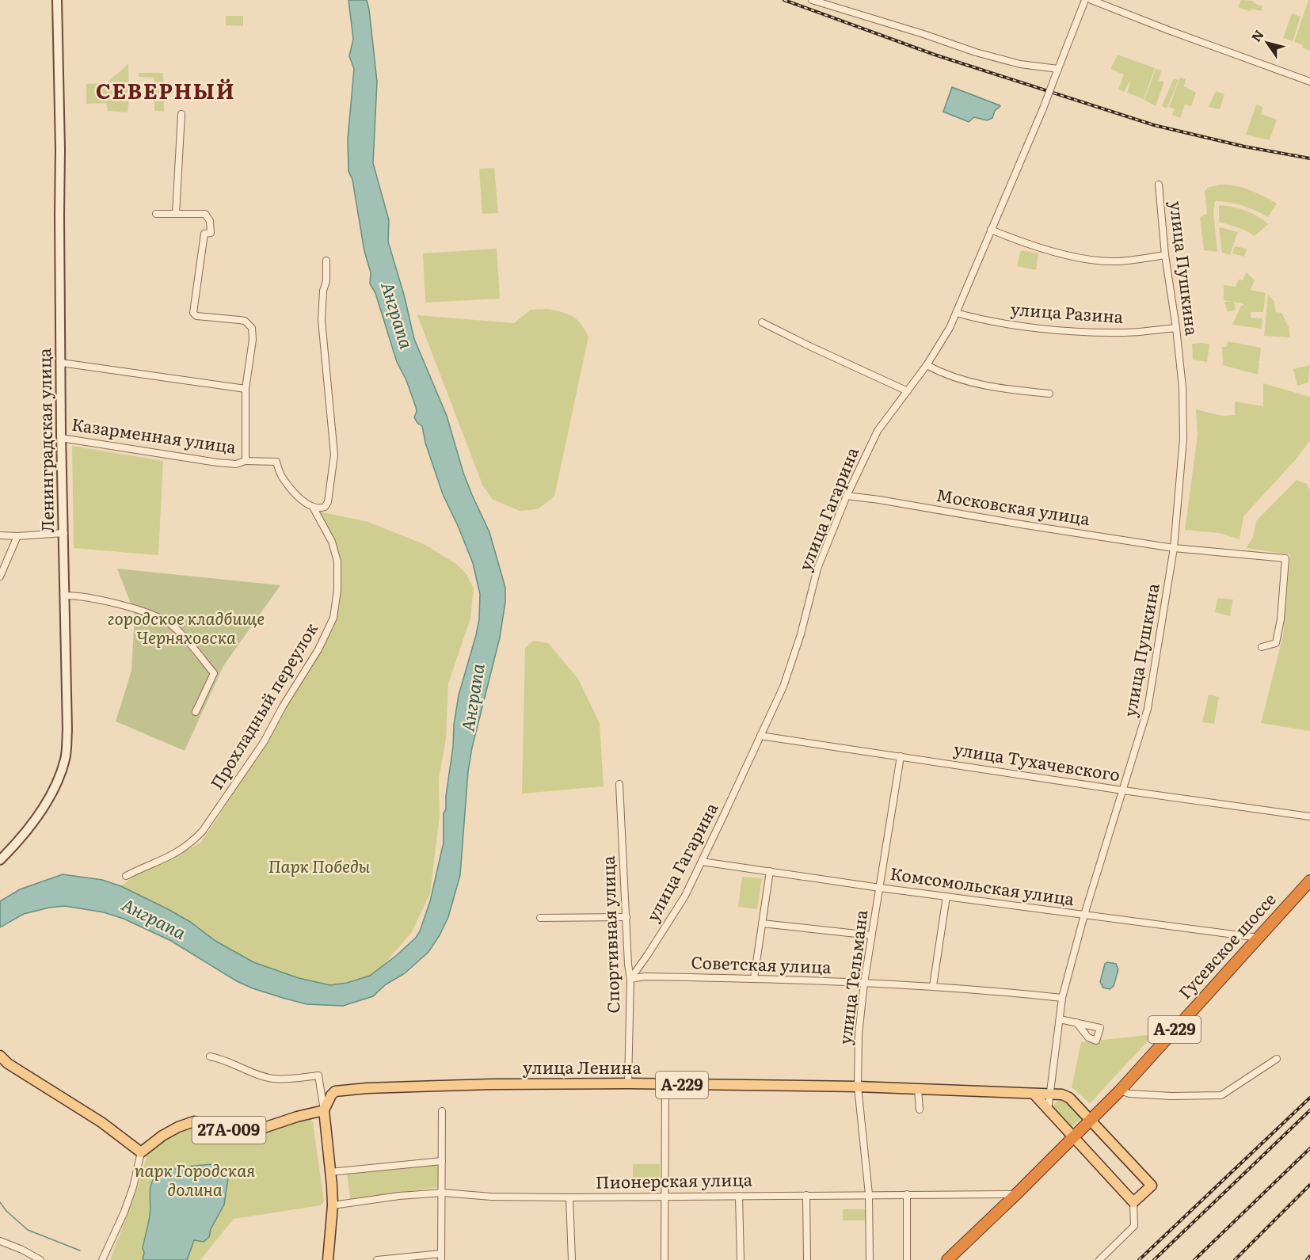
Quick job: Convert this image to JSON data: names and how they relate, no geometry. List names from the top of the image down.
{
  "streets": {
    "highway": ["Гусевское шоссе", "А-229"],
    "main road": ["улица Ленина", "27А-009"],
    "street": [
      "улица Пушкина",
      "улица Разина",
      "Казарменная улица",
      "Ленинградская улица",
      "Московская улица",
      "улица Гагарина",
      "Прохладный переулок",
      "улица Тухачевского",
      "Комсомольская улица",
      "Спортивная улица",
      "Советская улица",
      "улица Тельмана",
      "Пионерская улица"
    ]
  },
  "crossings": [
    ["улица Пушкина", "улица Разина"],
    ["улица Пушкина", "Московская улица"],
    ["улица Пушкина", "улица Тухачевского"],
    ["улица Пушкина", "Комсомольская улица"],
    ["улица Пушкина", "Советская улица"],
    ["улица Пушкина", "улица Ленина"],
    ["улица Разина", "улица Гагарина"],
    ["Казарменная улица", "Ленинградская улица"],
    ["Московская улица", "улица Гагарина"],
    ["улица Гагарина", "улица Тухачевского"],
    ["улица Гагарина", "Комсомольская улица"],
    ["улица Гагарина", "Спортивная улица"],
    ["улица Гагарина", "Советская улица"],
    ["улица Тухачевского", "улица Тельмана"],
    ["Комсомольская улица", "Гусевское шоссе"],
    ["Комсомольская улица", "улица Тельмана"],
    ["Спортивная улица", "Советская улица"],
    ["Спортивная улица", "улица Ленина"],
    ["Гусевское шоссе", "улица Ленина"],
    ["Гусевское шоссе", "Пионерская улица"],
    ["Советская улица", "улица Тельмана"],
    ["улица Тельмана", "улица Ленина"],
    ["улица Тельмана", "Пионерская улица"],
    ["улица Ленина", "27А-009"]
  ],
  "districts": ["СЕВЕРНЫЙ"],
  "water": ["Анграпа"],
  "parks": ["городское кладбище Черняховска", "Парк Победы", "парк Городская долина"],
  "north": "top left"
}
